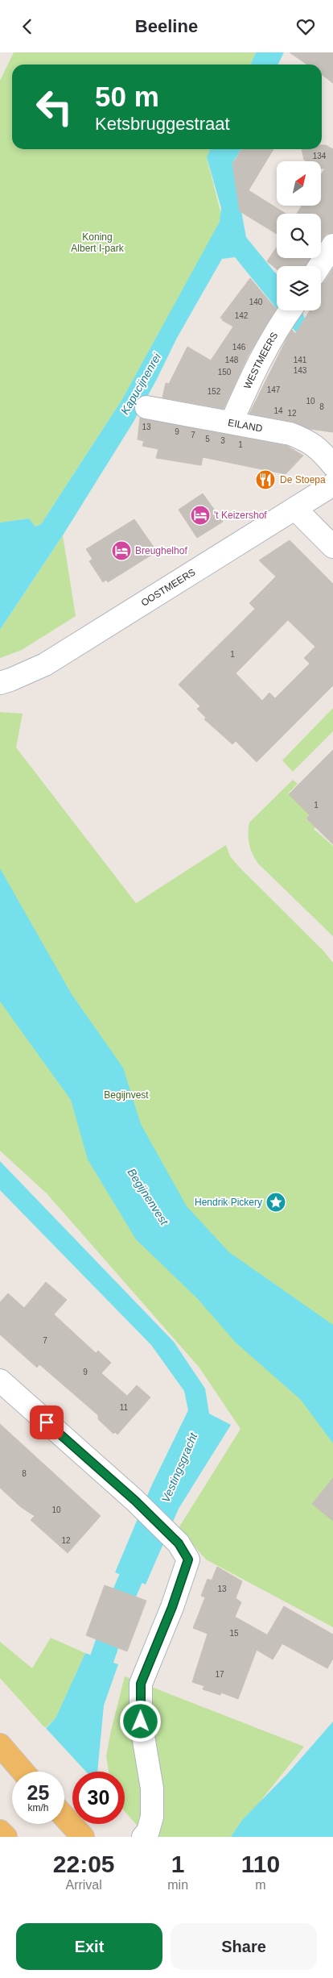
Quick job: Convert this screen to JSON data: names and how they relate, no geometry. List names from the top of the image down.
{
  "streets": {
    "street": ["WESTMEERS", "EILAND", "OOSTMEERS"]
  },
  "crossings": [
    ["WESTMEERS", "EILAND"]
  ],
  "water": ["Kapucijnenrei", "Begijnenvest", "Vestingsgracht"],
  "parks": ["Koning Albert I-park", "Begijnvest"],
  "places": {
    "restaurant": ["De Stoepa"],
    "hotel": ["'t Keizershof", "Breughelhof"],
    "place": ["Hendrik Pickery"]
  },
  "house_numbers": [
    "134",
    "140",
    "142",
    "146",
    "148",
    "141",
    "143",
    "150",
    "147",
    "152",
    "10",
    "8",
    "14",
    "12",
    "13",
    "9",
    "7",
    "5",
    "3",
    "1",
    "1",
    "1",
    "7",
    "9",
    "11",
    "8",
    "10",
    "12",
    "13",
    "15",
    "17"
  ],
  "north": "top right",
  "page": {
    "header": "Beeline",
    "turn": ["50 m", "Ketsbruggestraat"],
    "speed": "25 km/h",
    "limit": "30",
    "eta": [
      "22:05",
      "Arrival",
      "1",
      "min",
      "110",
      "m"
    ],
    "buttons": ["Exit", "Share"]
  }
}
